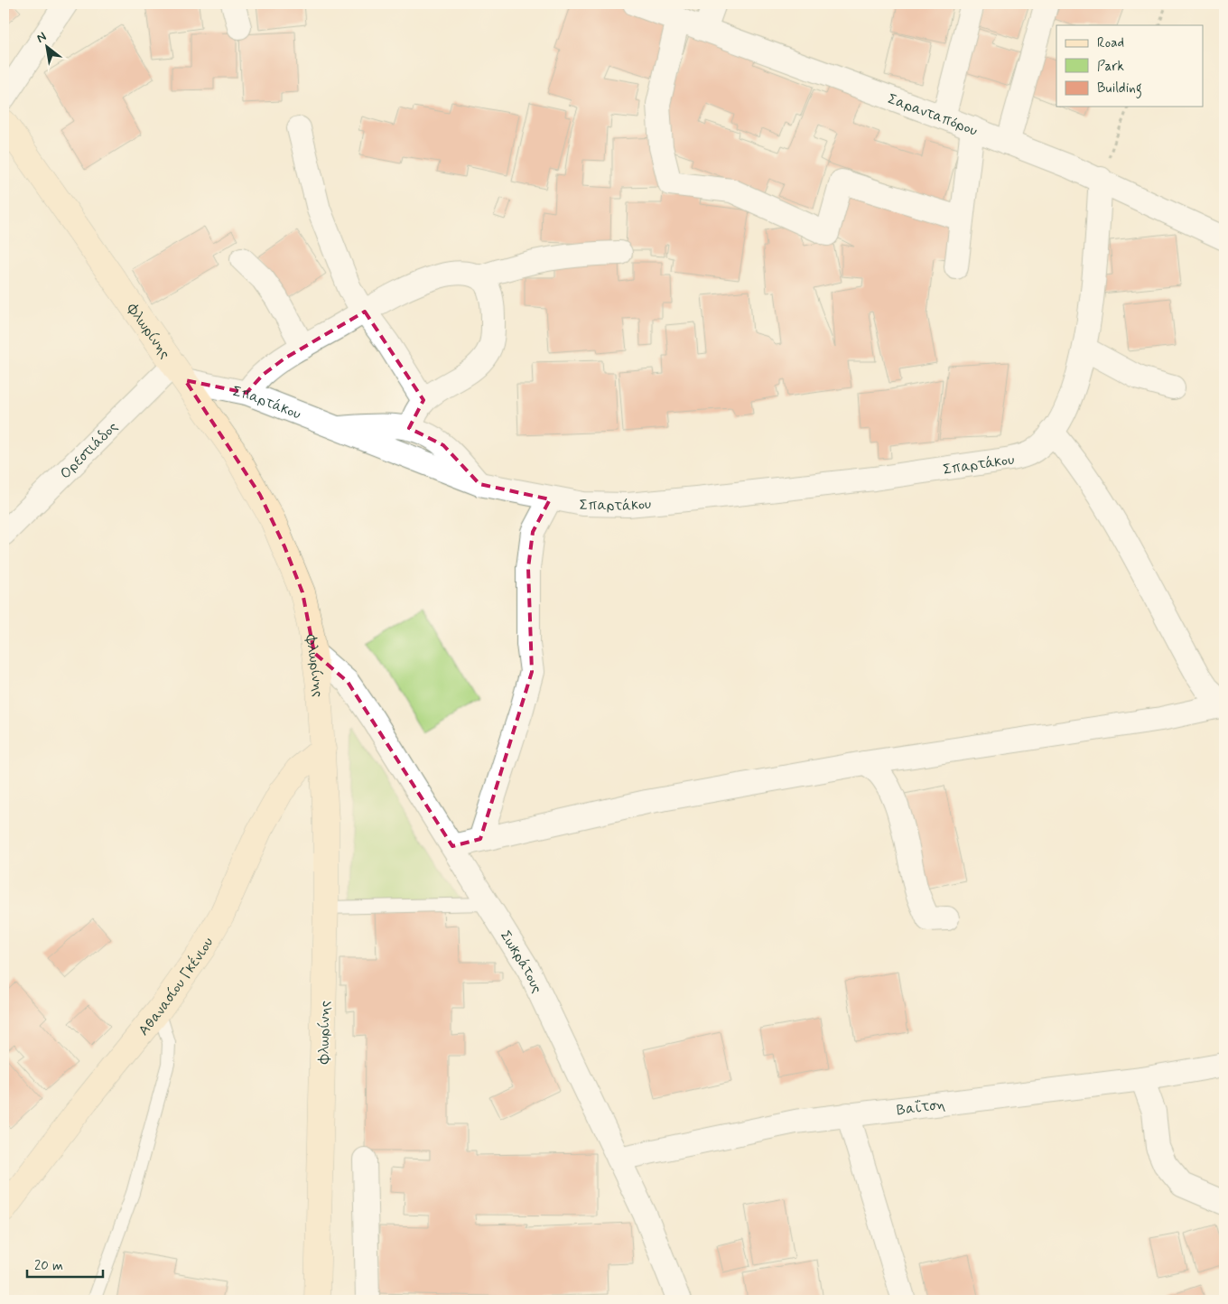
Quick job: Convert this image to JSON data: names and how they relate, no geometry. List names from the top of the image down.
{
  "streets": {
    "main road": ["Φλωρίνης", "Αθανασίου Γκένιου"],
    "street": [
      "Σαρανταπόρου",
      "Σπαρτάκου",
      "Ορεστιάδος",
      "Σωκράτους",
      "Βαΐτση"
    ]
  },
  "crossings": [
    ["Σαρανταπόρου", "Σπαρτάκου"],
    ["Φλωρίνης", "Σπαρτάκου"],
    ["Φλωρίνης", "Ορεστιάδος"],
    ["Φλωρίνης", "Σωκράτους"],
    ["Φλωρίνης", "Αθανασίου Γκένιου"],
    ["Σπαρτάκου", "Ορεστιάδος"],
    ["Σωκράτους", "Βαΐτση"]
  ],
  "legend": ["Road", "Park", "Building"],
  "scale_bar": "20 m",
  "north": "top left"
}
